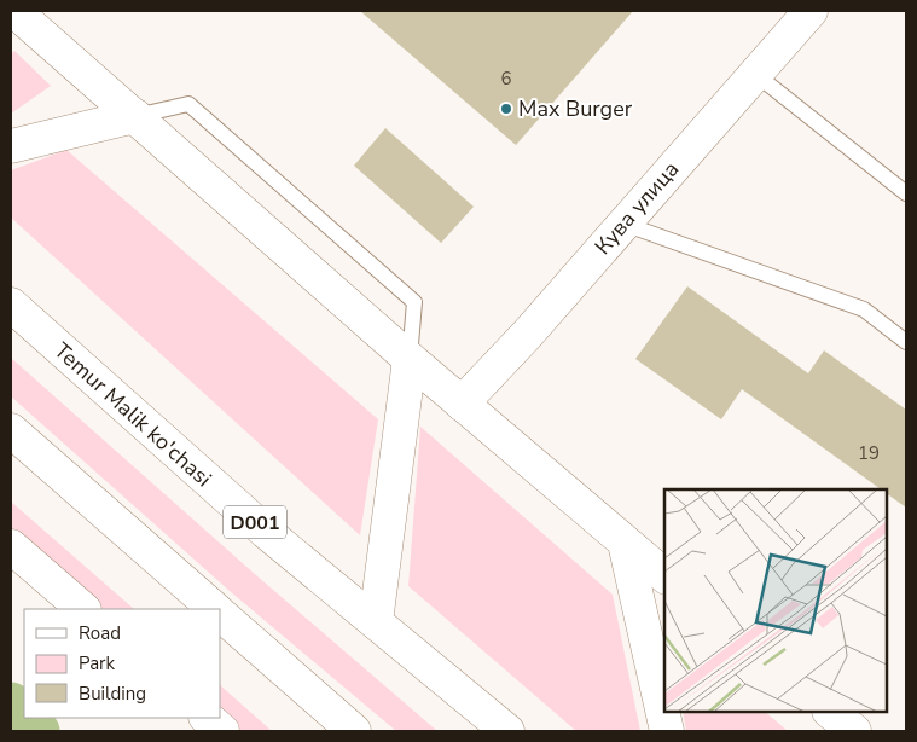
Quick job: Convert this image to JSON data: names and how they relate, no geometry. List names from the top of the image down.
{
  "streets": {
    "main road": ["Кува улица", "Temur Malik ko'chasi", "D001"]
  },
  "places": ["Max Burger"],
  "house_numbers": ["6", "19"],
  "legend": ["Road", "Park", "Building"]
}
